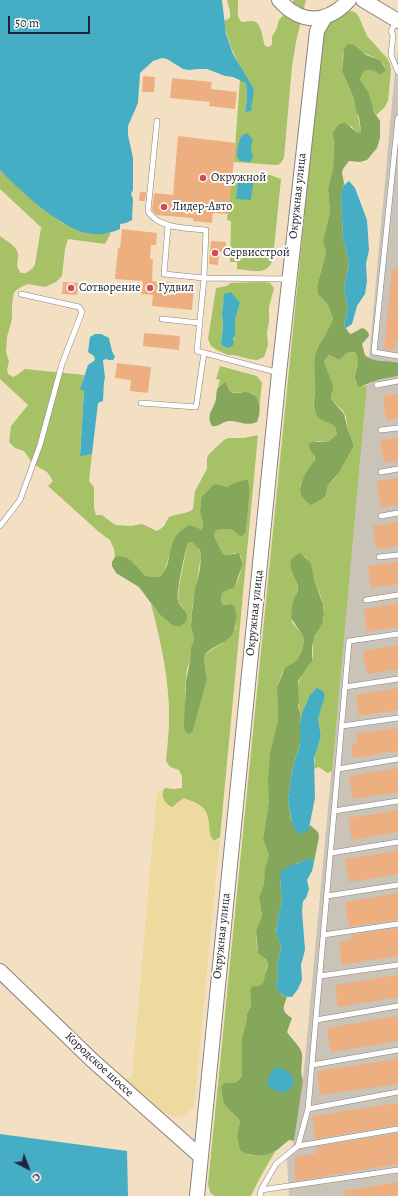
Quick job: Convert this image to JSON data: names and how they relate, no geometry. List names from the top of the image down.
{
  "streets": {
    "main road": ["Окружная улица", "Кородское шоссе"]
  },
  "crossings": [
    ["Окружная улица", "Кородское шоссе"]
  ],
  "places": [
    "Окружной",
    "Лидер-Авто",
    "Сервисстрой",
    "Сотворение",
    "Гудвил"
  ],
  "scale_bar": "50 m",
  "north": "bottom right"
}
